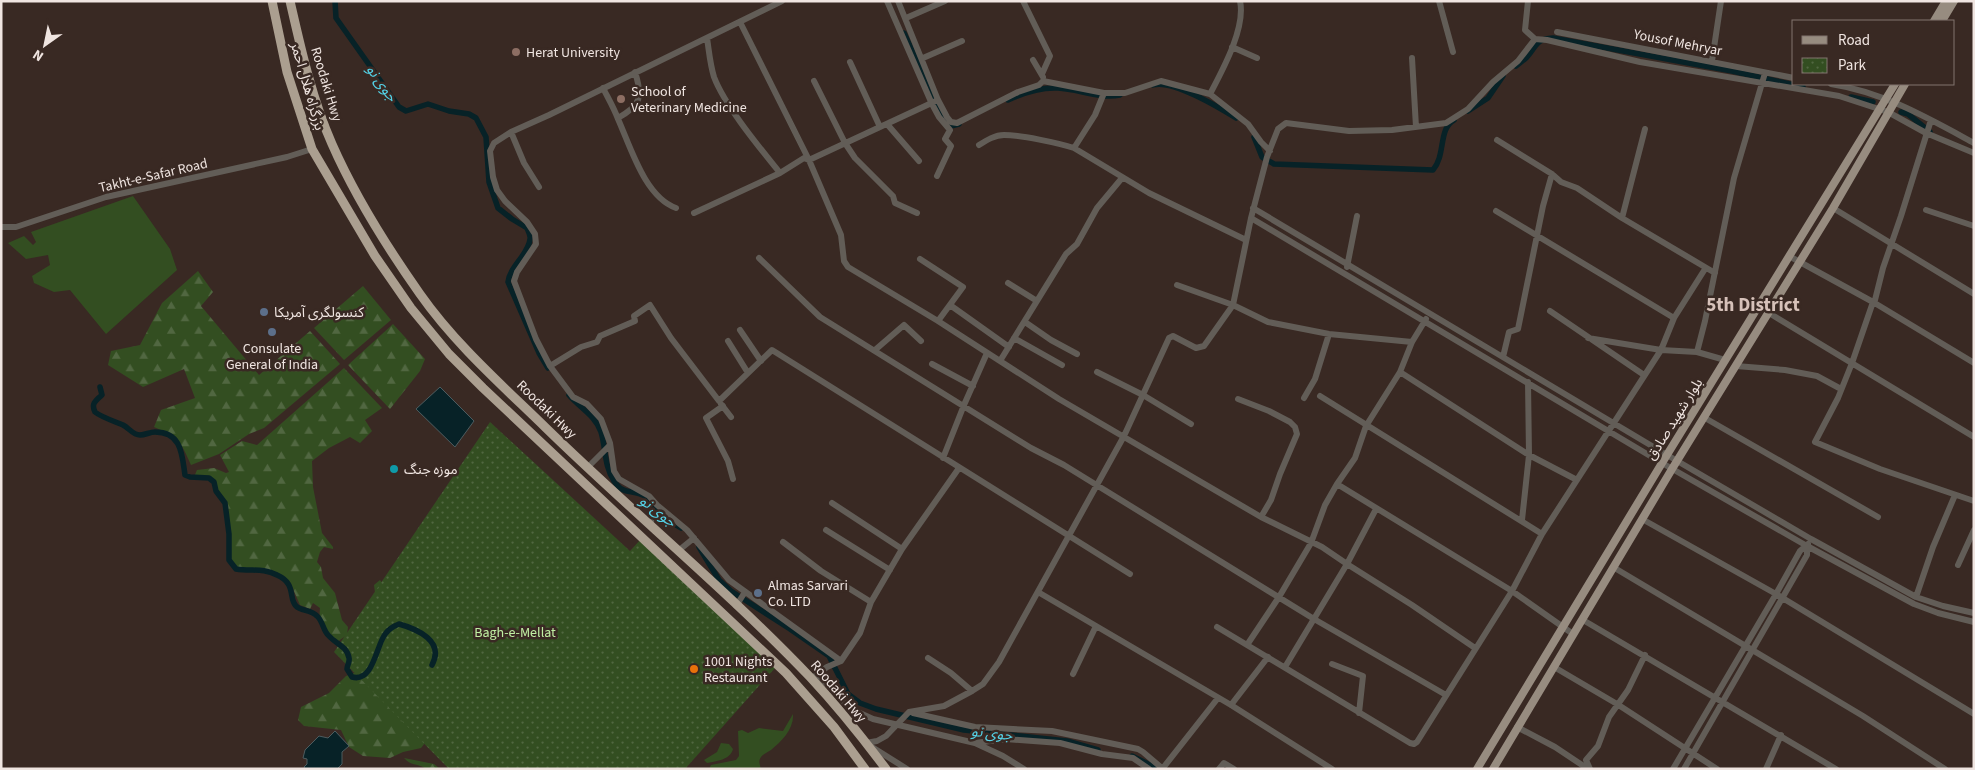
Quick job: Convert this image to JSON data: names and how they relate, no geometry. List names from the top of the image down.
{
  "streets": {
    "highway": ["Roodaki Hwy", "بزرگراه هلال احمر"],
    "main road": ["بلوار شهید صادق"],
    "street": ["Yousof Mehryar", "Takht-e-Safar Road"]
  },
  "crossings": [
    ["Roodaki Hwy", "بزرگراه هلال احمر"],
    ["Roodaki Hwy", "Takht-e-Safar Road"],
    ["بزرگراه هلال احمر", "Takht-e-Safar Road"]
  ],
  "districts": ["5th District"],
  "water": ["جوی نو"],
  "parks": ["Bagh-e-Mellat"],
  "places": [
    "Herat University",
    "School of Veterinary Medicine",
    "کنسولگری آمریکا",
    "Consulate General of India",
    "موزه جنگ",
    "Almas Sarvari Co. LTD",
    "1001 Nights Restaurant"
  ],
  "legend": ["Road", "Park"],
  "north": "bottom left"
}
